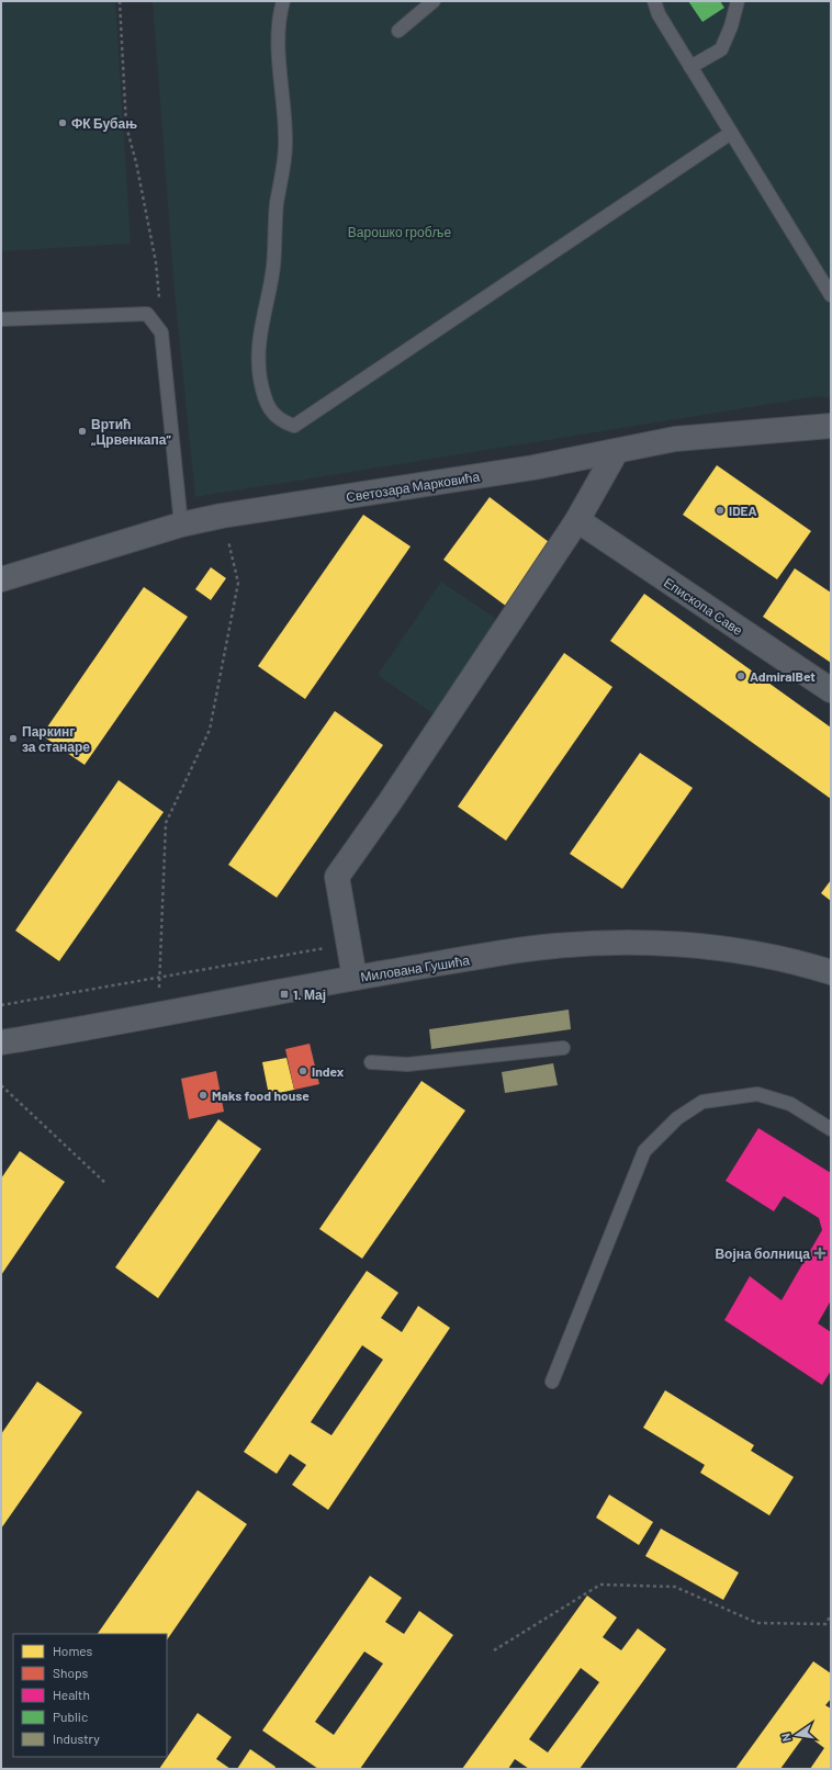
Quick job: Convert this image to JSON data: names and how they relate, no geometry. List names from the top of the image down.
{
  "streets": {
    "street": ["Светозара Марковића", "Епископа Саве", "Милована Гушића"]
  },
  "parks": ["Варошко гробље"],
  "places": {
    "other": [
      "ФК Бубањ",
      "Вртић „Црвенкапа”",
      "IDEA",
      "AdmiralBet",
      "Паркинг за станаре",
      "Index",
      "Maks food house"
    ],
    "transit": ["1. Мај"],
    "health": ["Војна болница"]
  },
  "legend": [
    "Homes",
    "Shops",
    "Health",
    "Public",
    "Industry"
  ],
  "north": "left"
}
